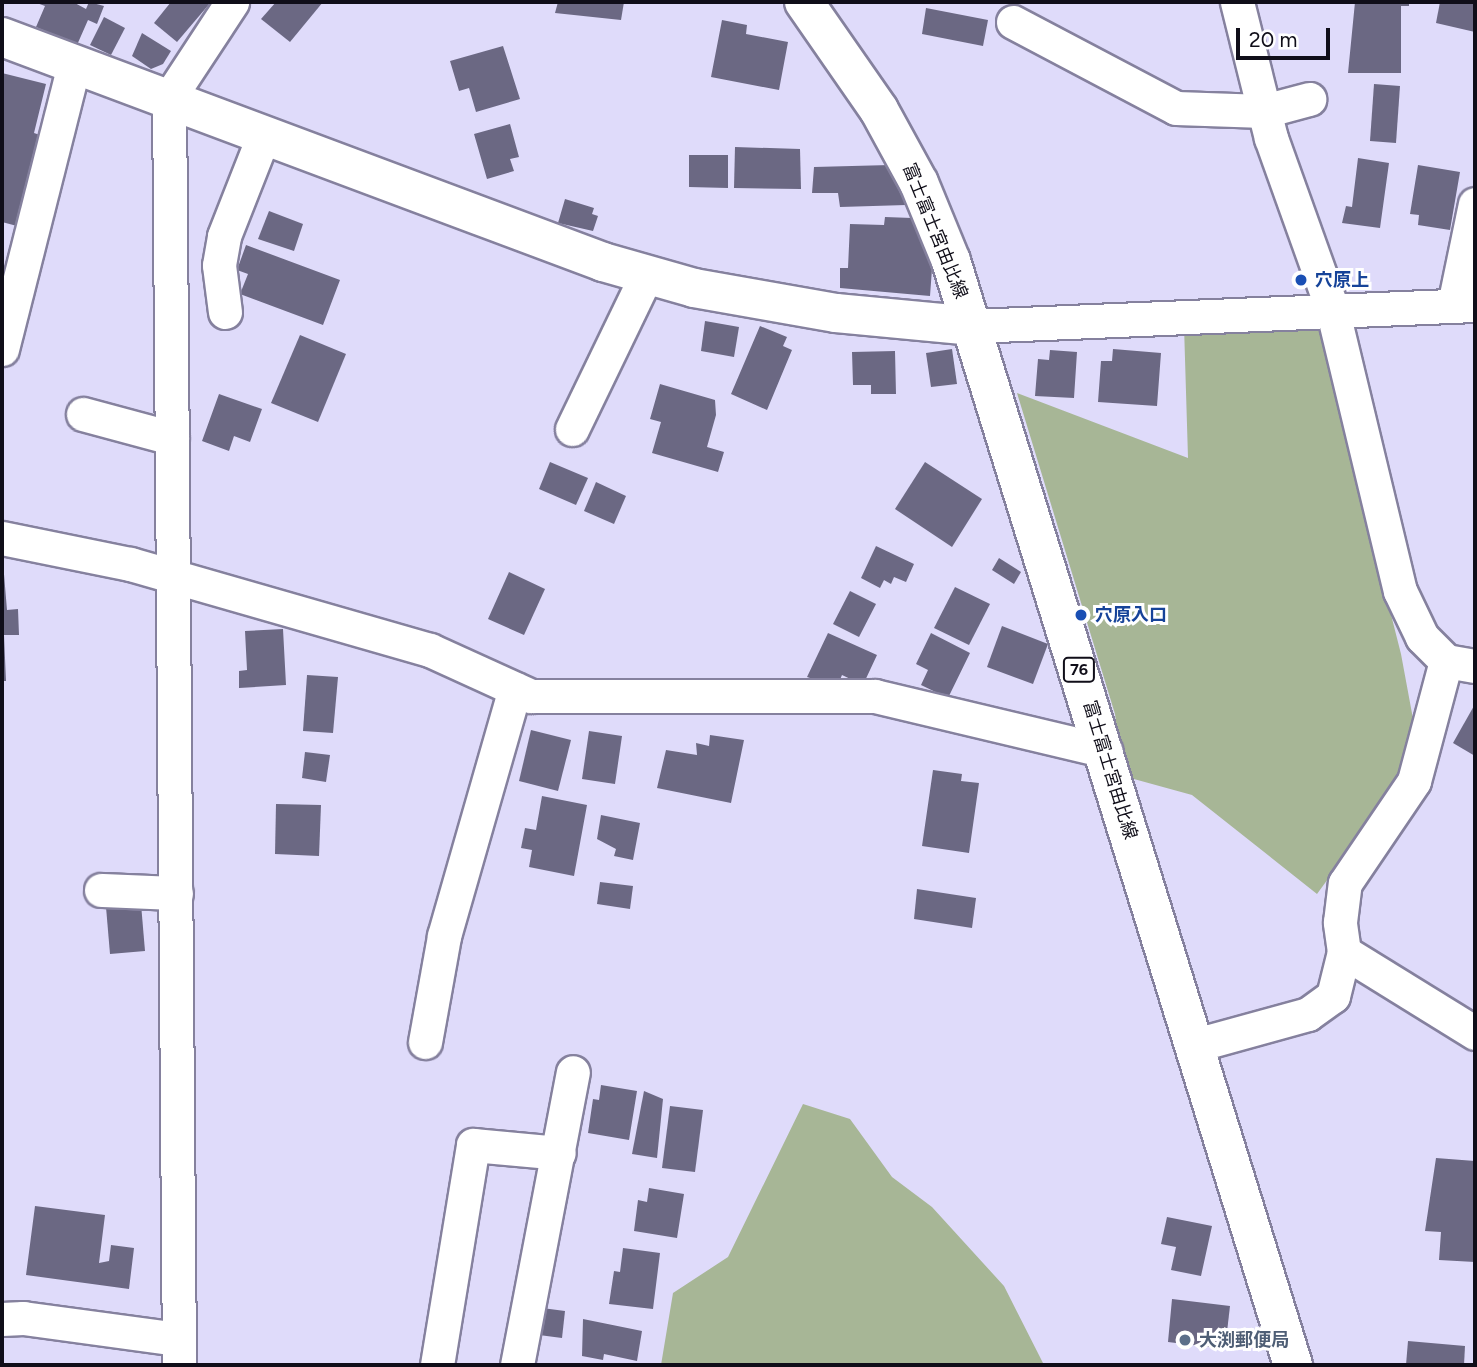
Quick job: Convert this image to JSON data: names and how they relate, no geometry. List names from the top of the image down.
{
  "streets": {
    "main road": ["富士富士宮由比線", "76"]
  },
  "places": ["穴原上", "穴原入口", "大渕郵便局"],
  "scale_bar": "20 m"
}
